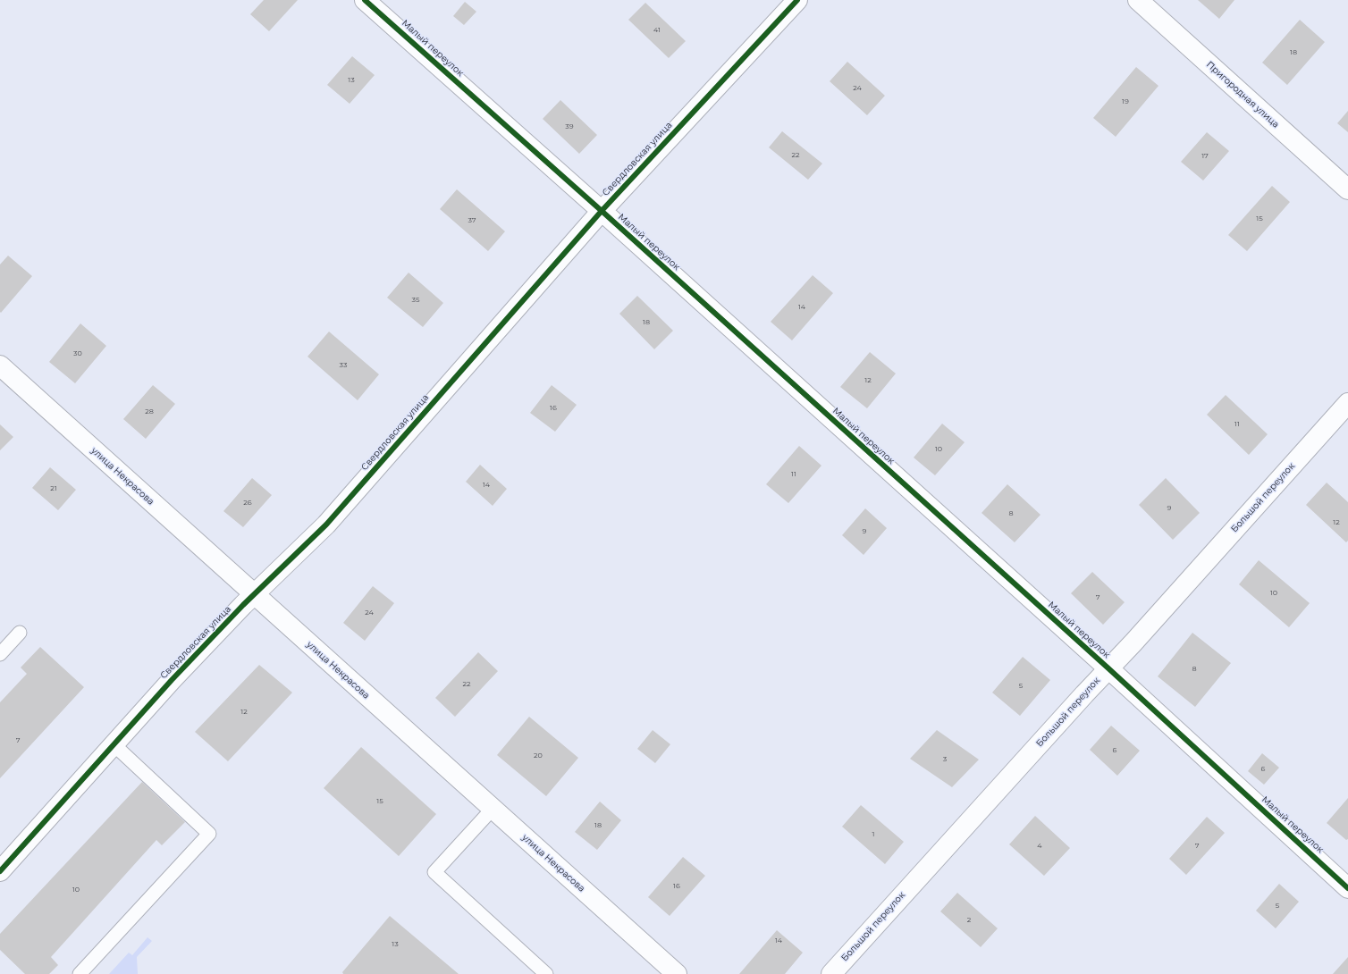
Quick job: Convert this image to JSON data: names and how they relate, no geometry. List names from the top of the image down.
{
  "streets": {
    "street": [
      "Малый переулок",
      "Пригородная улица",
      "Свердловская улица",
      "улица Некрасова",
      "Большой переулок"
    ]
  },
  "crossings": [
    ["Малый переулок", "Свердловская улица"],
    ["Малый переулок", "Большой переулок"],
    ["Свердловская улица", "улица Некрасова"]
  ],
  "house_numbers": [
    "41",
    "18",
    "13",
    "24",
    "19",
    "39",
    "22",
    "17",
    "15",
    "37",
    "35",
    "14",
    "18",
    "30",
    "33",
    "12",
    "16",
    "28",
    "11",
    "10",
    "11",
    "14",
    "21",
    "26",
    "9",
    "8",
    "12",
    "9",
    "10",
    "7",
    "24",
    "8",
    "22",
    "5",
    "12",
    "7",
    "6",
    "20",
    "3",
    "6",
    "15",
    "18",
    "1",
    "4",
    "7",
    "16",
    "10",
    "5",
    "2",
    "14",
    "13"
  ]
}
